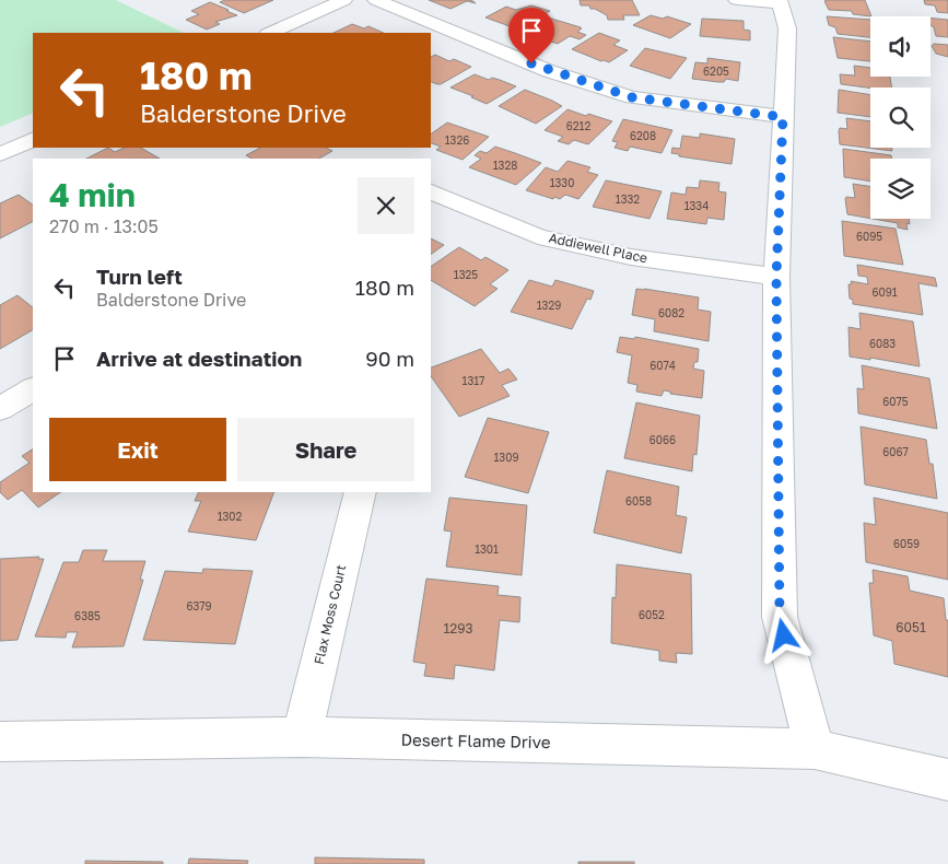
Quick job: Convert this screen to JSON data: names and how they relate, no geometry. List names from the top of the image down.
{
  "streets": {
    "street": ["Addiewell Place", "Flax Moss Court", "Desert Flame Drive"]
  },
  "crossings": [
    ["Flax Moss Court", "Desert Flame Drive"]
  ],
  "house_numbers": [
    "6205",
    "6212",
    "6208",
    "1326",
    "1328",
    "1330",
    "1332",
    "1334",
    "6095",
    "1325",
    "6091",
    "1329",
    "6082",
    "6083",
    "6074",
    "1317",
    "6075",
    "6066",
    "6067",
    "1309",
    "6058",
    "1302",
    "6059",
    "1301",
    "6379",
    "6052",
    "6385",
    "6051",
    "1293"
  ],
  "page": {
    "turn": ["180 m", "Balderstone Drive"],
    "heading": ["4 min", "270 m · 13:05"],
    "list": [
      {
        "name": "Turn left",
        "note": "Balderstone Drive",
        "value": "180 m"
      },
      {
        "name": "Arrive at destination",
        "value": "90 m"
      }
    ],
    "buttons": ["Exit", "Share"]
  }
}
